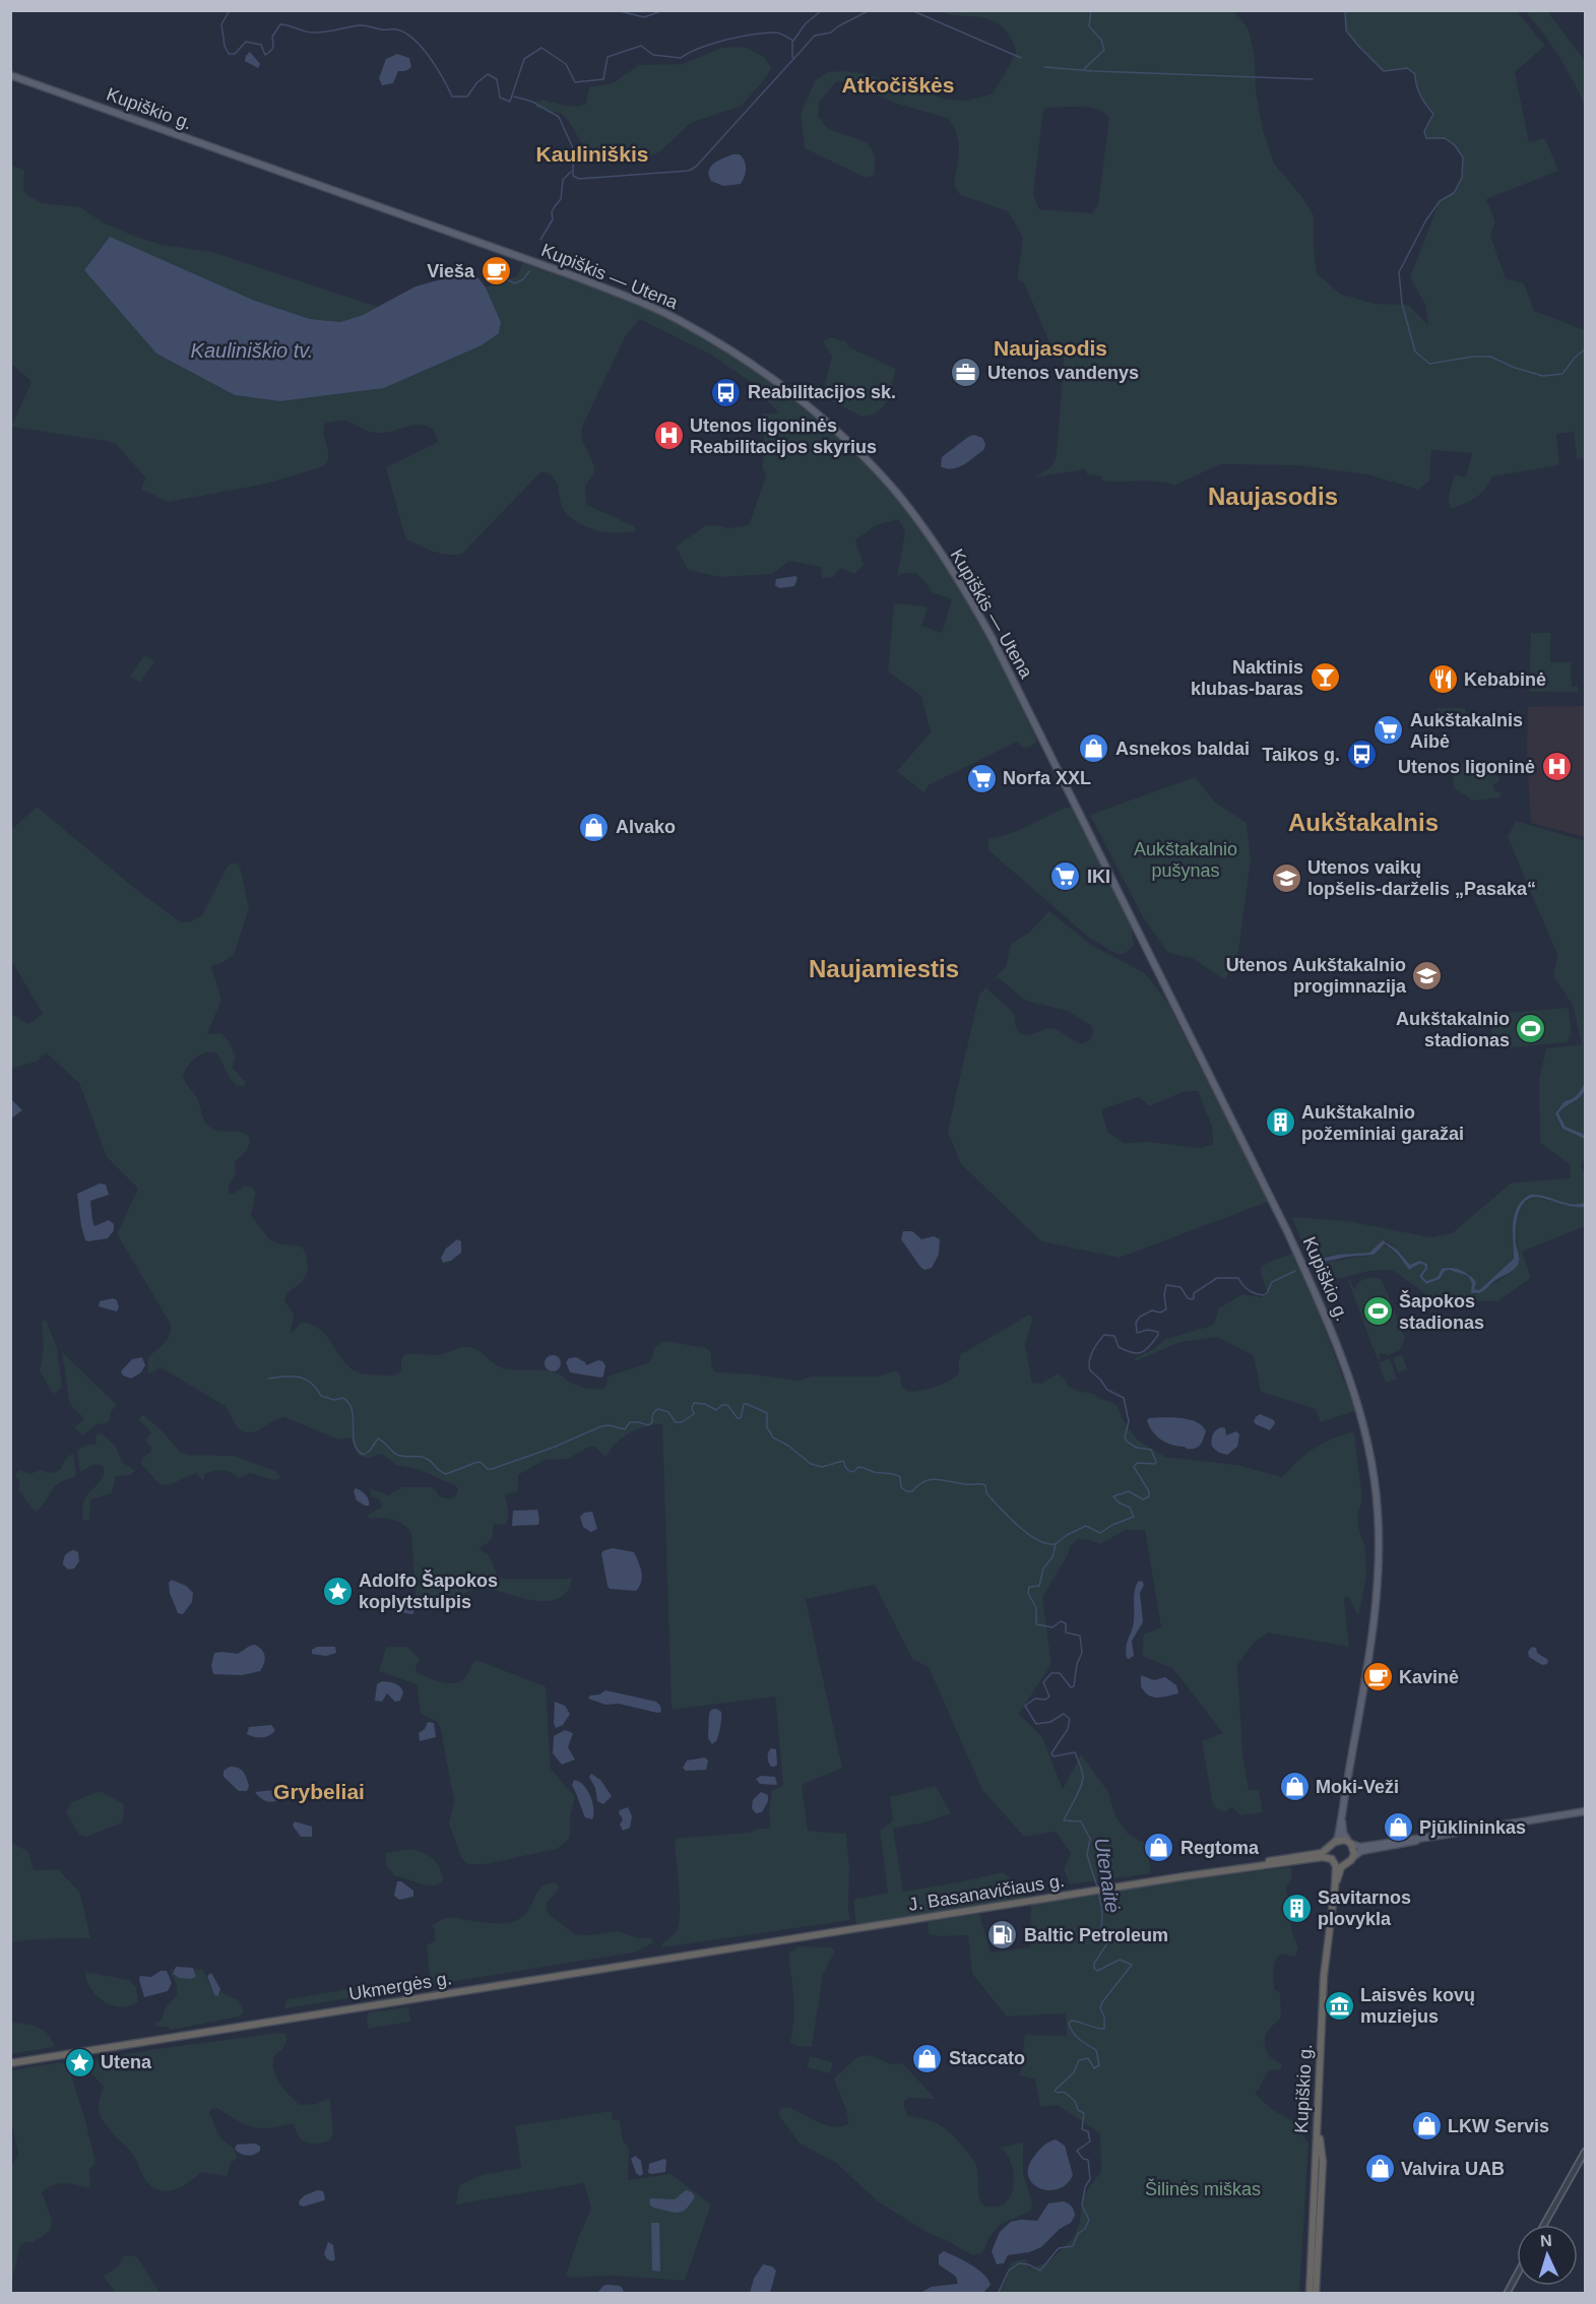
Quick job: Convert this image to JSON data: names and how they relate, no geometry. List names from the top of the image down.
{
  "streets": {
    "highway": ["Kupiškio g.", "J. Basanavičiaus g.", "Ukmergės g."],
    "main road": ["Kupiškis — Utena"]
  },
  "crossings": [
    ["Kupiškio g.", "Kupiškis — Utena"],
    ["Kupiškio g.", "J. Basanavičiaus g."],
    ["J. Basanavičiaus g.", "Ukmergės g."]
  ],
  "districts": [
    "Atkočiškės",
    "Kauliniškis",
    "Naujasodis",
    "Naujasodis",
    "Aukštakalnis",
    "Naujamiestis",
    "Grybeliai"
  ],
  "water": ["Kauliniškio tv.", "Utenaitė"],
  "parks": ["Aukštakalnio pušynas", "Šilinės miškas"],
  "places": {
    "cafe": ["Vieša", "Kavinė"],
    "office": ["Utenos vandenys"],
    "bus stop": ["Reabilitacijos sk.", "Taikos g."],
    "hospital": ["Utenos ligoninės Reabilitacijos skyrius", "Utenos ligoninė"],
    "bar": ["Naktinis klubas-baras"],
    "restaurant": ["Kebabinė"],
    "supermarket": ["Aukštakalnis Aibė", "Norfa XXL", "IKI"],
    "shop": [
      "Asnekos baldai",
      "Alvako",
      "Moki-Veži",
      "Pjūklininkas",
      "Regtoma",
      "Staccato",
      "LKW Servis",
      "Valvira UAB"
    ],
    "school or university": ["Utenos vaikų lopšelis-darželis „Pasaka“", "Utenos Aukštakalnio progimnazija"],
    "sports": ["Aukštakalnio stadionas", "Šapokos stadionas"],
    "building": ["Aukštakalnio požeminiai garažai", "Savitarnos plovykla"],
    "place": ["Adolfo Šapokos koplytstulpis", "Utena"],
    "fuel station": ["Baltic Petroleum"],
    "museum": ["Laisvės kovų muziejus"]
  },
  "north": "top"
}
